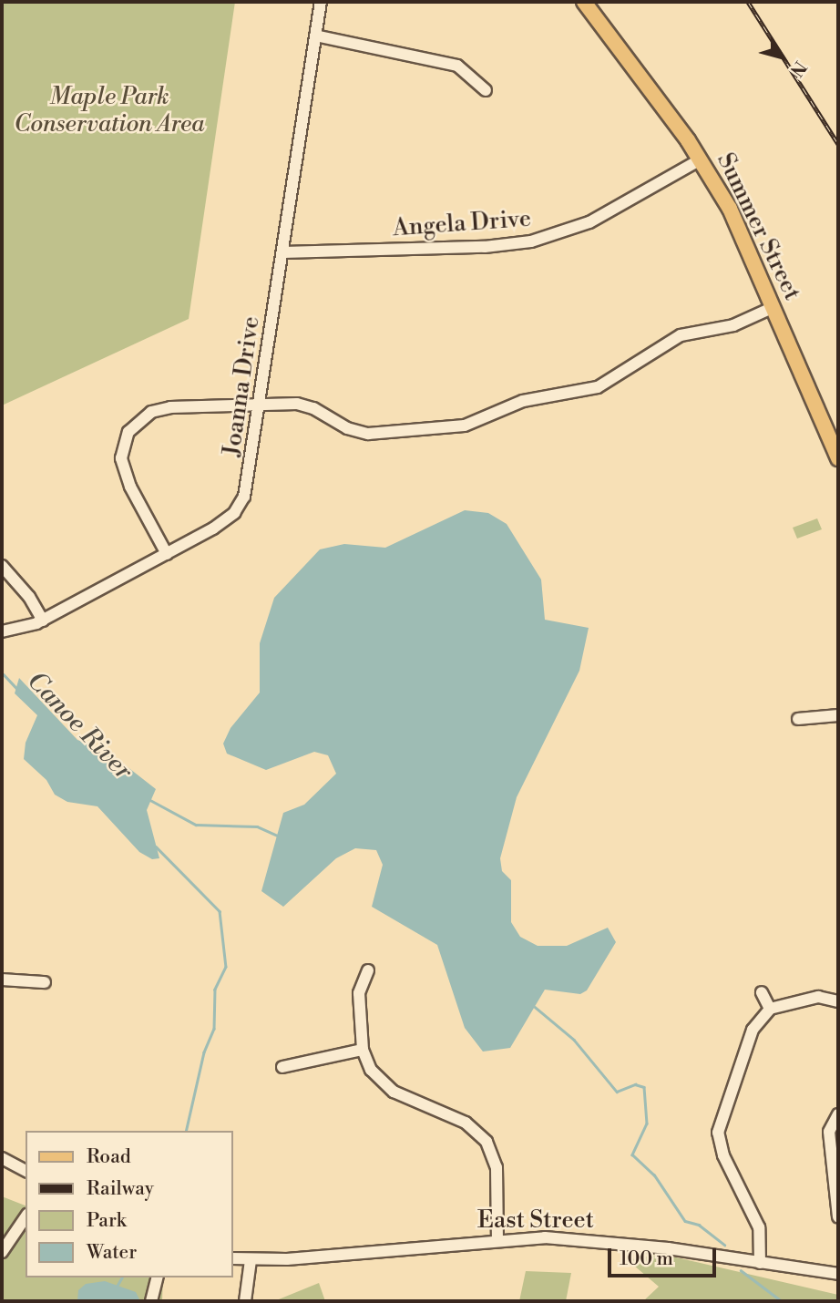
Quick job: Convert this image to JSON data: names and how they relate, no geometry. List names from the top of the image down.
{
  "streets": {
    "main road": ["Summer Street"],
    "street": ["Angela Drive", "Joanna Drive", "East Street"]
  },
  "crossings": [
    ["Angela Drive", "Summer Street"],
    ["Angela Drive", "Joanna Drive"]
  ],
  "water": ["Canoe River"],
  "parks": ["Maple Park Conservation Area"],
  "legend": [
    "Road",
    "Railway",
    "Park",
    "Water"
  ],
  "scale_bar": "100 m",
  "north": "bottom right"
}
